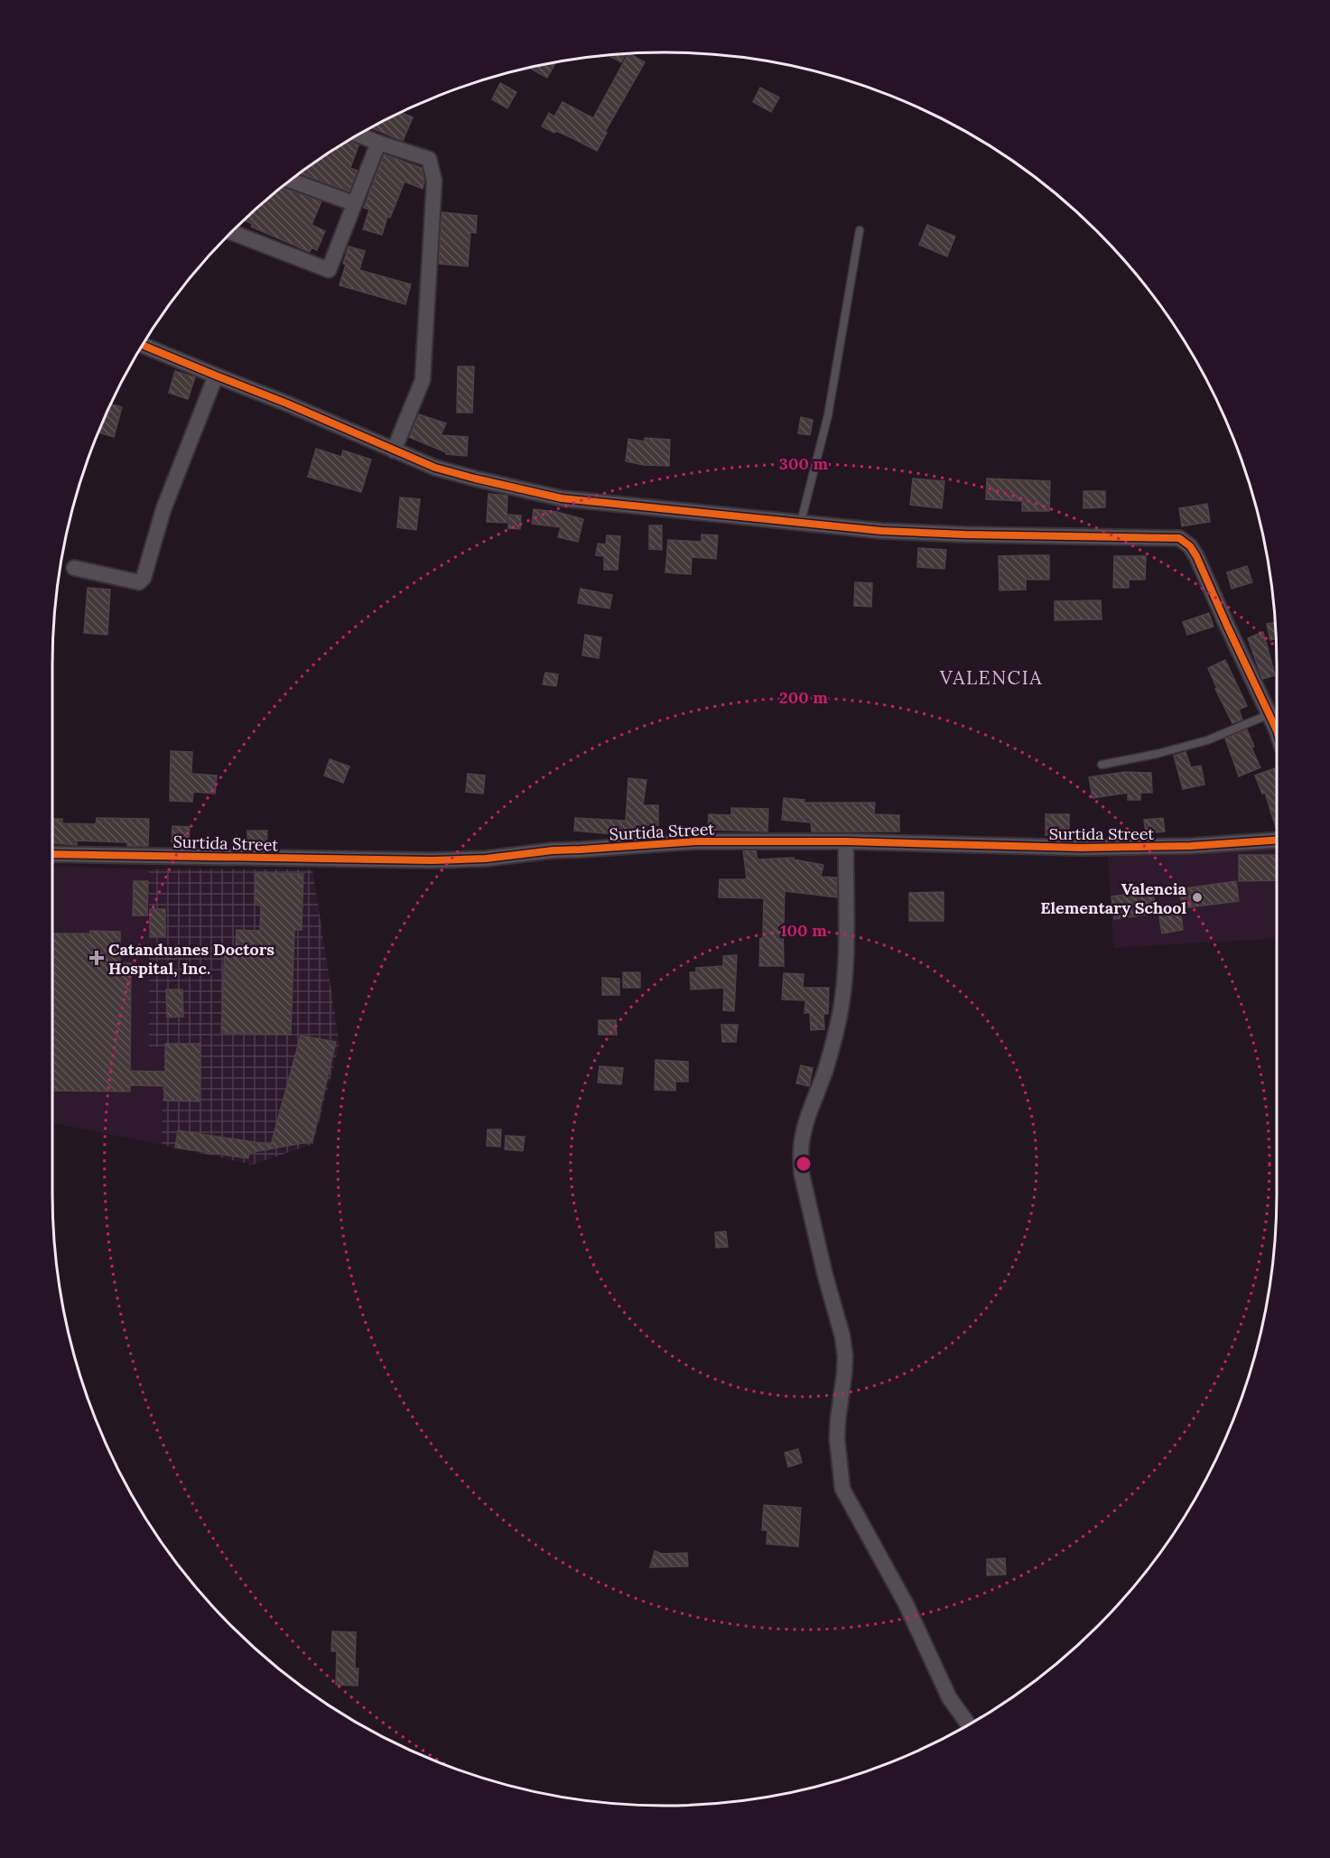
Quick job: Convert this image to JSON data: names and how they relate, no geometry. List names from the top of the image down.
{
  "streets": {
    "street": ["Surtida Street"]
  },
  "districts": ["VALENCIA"],
  "places": {
    "other": ["Valencia Elementary School"],
    "health": ["Catanduanes Doctors Hospital, Inc."]
  },
  "rings": ["300 m", "200 m", "100 m"]
}
